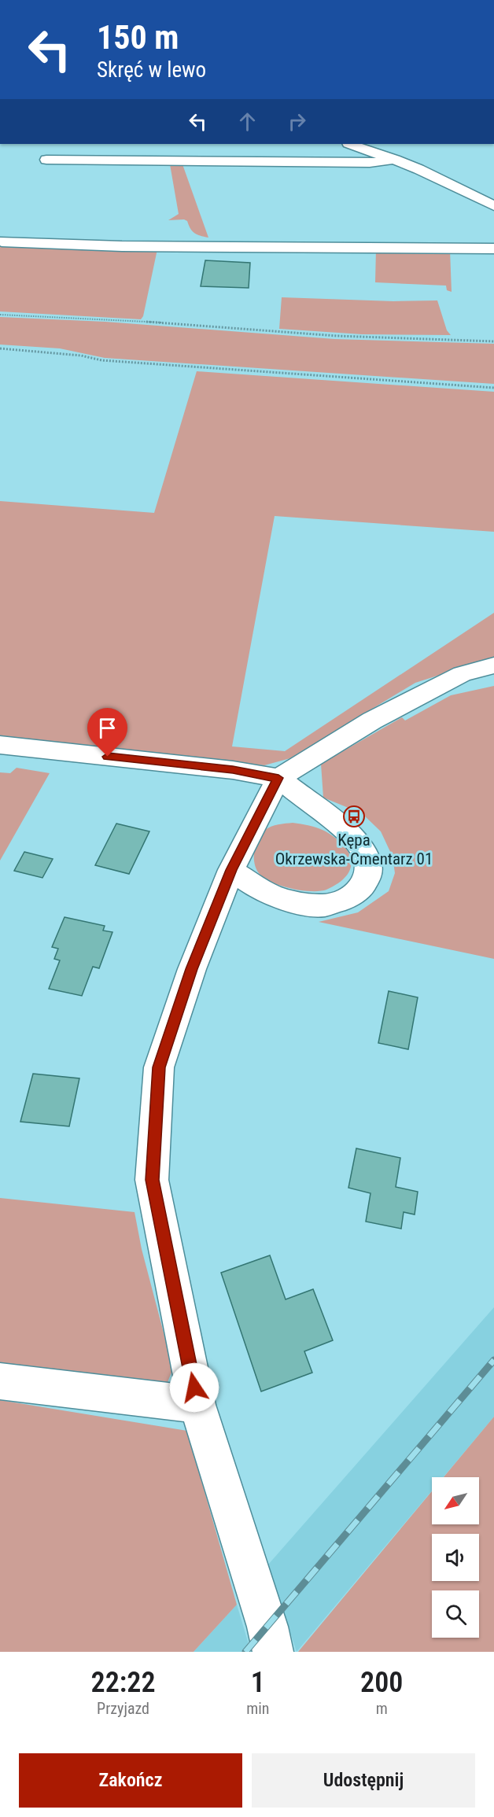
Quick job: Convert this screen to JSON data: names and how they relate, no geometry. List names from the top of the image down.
{
  "places": {
    "bus stop": ["Kępa Okrzewska-Cmentarz 01"]
  },
  "north": "bottom left",
  "page": {
    "turn": ["150 m", "Skręć w lewo"],
    "eta": [
      "22:22",
      "Przyjazd",
      "1",
      "min",
      "200",
      "m"
    ],
    "buttons": ["Zakończ", "Udostępnij"]
  }
}
